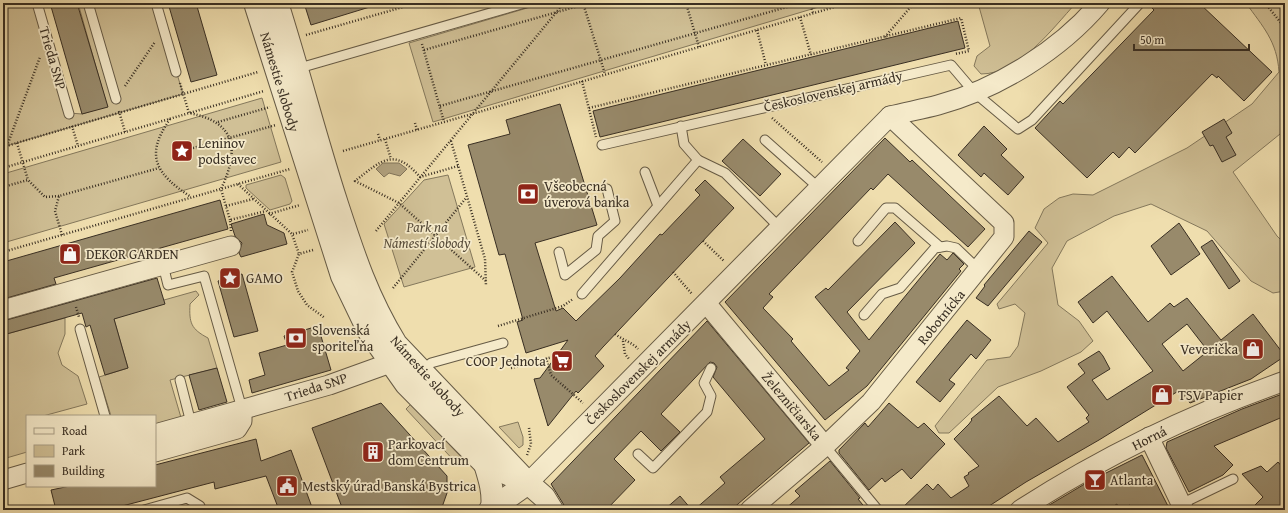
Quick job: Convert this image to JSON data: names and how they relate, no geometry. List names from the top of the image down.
{
  "streets": {
    "street": [
      "Trieda SNP",
      "Námestie slobody",
      "Československej armády",
      "Robotnícka",
      "Železničiarska",
      "Horná"
    ]
  },
  "crossings": [
    ["Trieda SNP", "Námestie slobody"],
    ["Námestie slobody", "Československej armády"],
    ["Československej armády", "Robotnícka"],
    ["Československej armády", "Železničiarska"],
    ["Robotnícka", "Železničiarska"]
  ],
  "parks": ["Park na Námestí slobody"],
  "places": {
    "place": ["Leninov podstavec", "GAMO"],
    "bank": ["Všeobecná úverová banka", "Slovenská sporiteľňa"],
    "shop": ["DEKOR GARDEN", "Veverička", "TSV Papier"],
    "supermarket": ["COOP Jednota"],
    "building": ["Parkovací dom Centrum"],
    "bar": ["Atlanta"],
    "public building": ["Mestský úrad Banská Bystrica"]
  },
  "legend": ["Road", "Park", "Building"],
  "scale_bar": "50 m"
}
